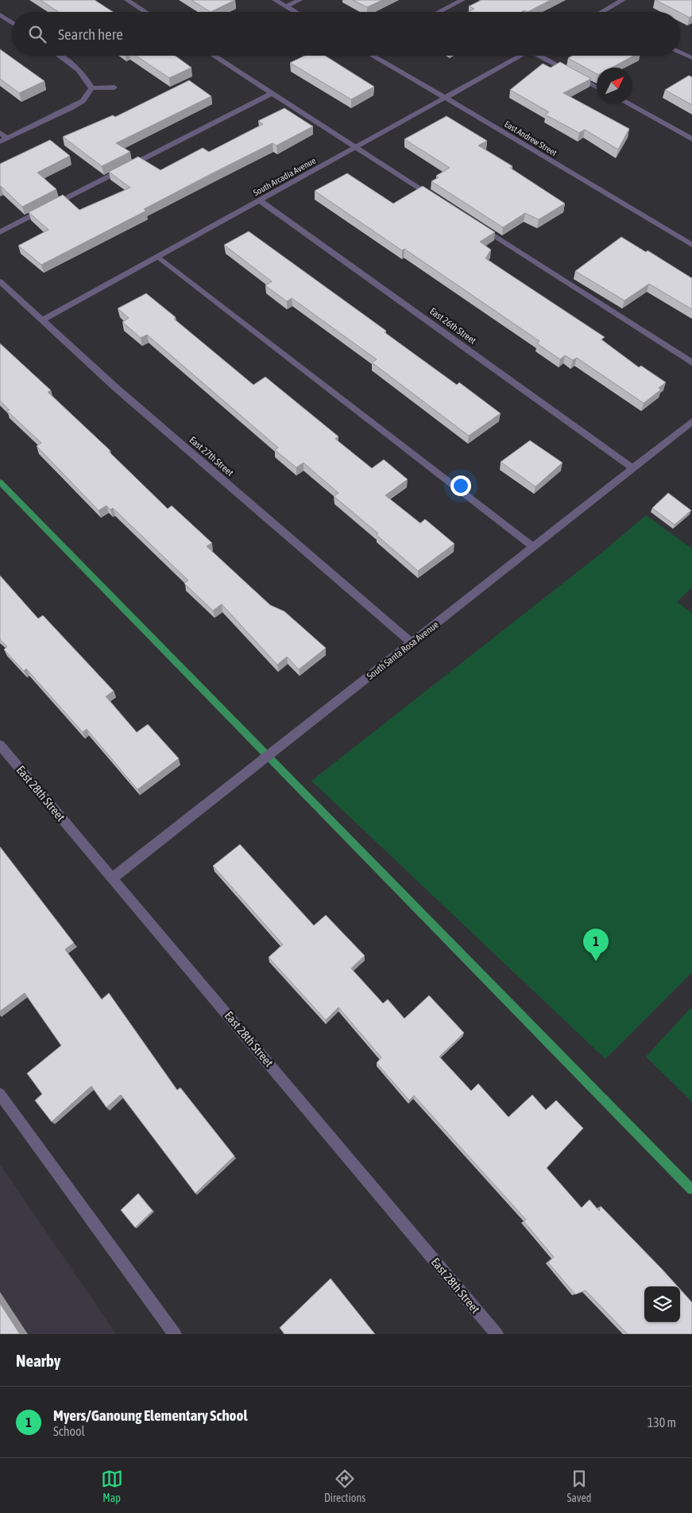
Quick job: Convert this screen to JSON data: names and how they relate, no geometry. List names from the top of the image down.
{
  "streets": {
    "street": [
      "East Andrew Street",
      "South Arcadia Avenue",
      "East 26th Street",
      "East 27th Street",
      "South Santa Rosa Avenue",
      "East 28th Street"
    ]
  },
  "crossings": [
    ["East Andrew Street", "South Arcadia Avenue"],
    ["South Arcadia Avenue", "East 26th Street"],
    ["South Arcadia Avenue", "East 27th Street"],
    ["East 26th Street", "South Santa Rosa Avenue"],
    ["East 27th Street", "South Santa Rosa Avenue"],
    ["South Santa Rosa Avenue", "East 28th Street"]
  ],
  "north": "top right",
  "page": {
    "search": "Search here",
    "pins": "1",
    "heading": "Nearby",
    "list": [
      {
        "mark": "1",
        "name": "Myers/Ganoung Elementary School",
        "note": "School",
        "value": "130 m"
      }
    ],
    "nav": ["Map", "Directions", "Saved"]
  }
}
